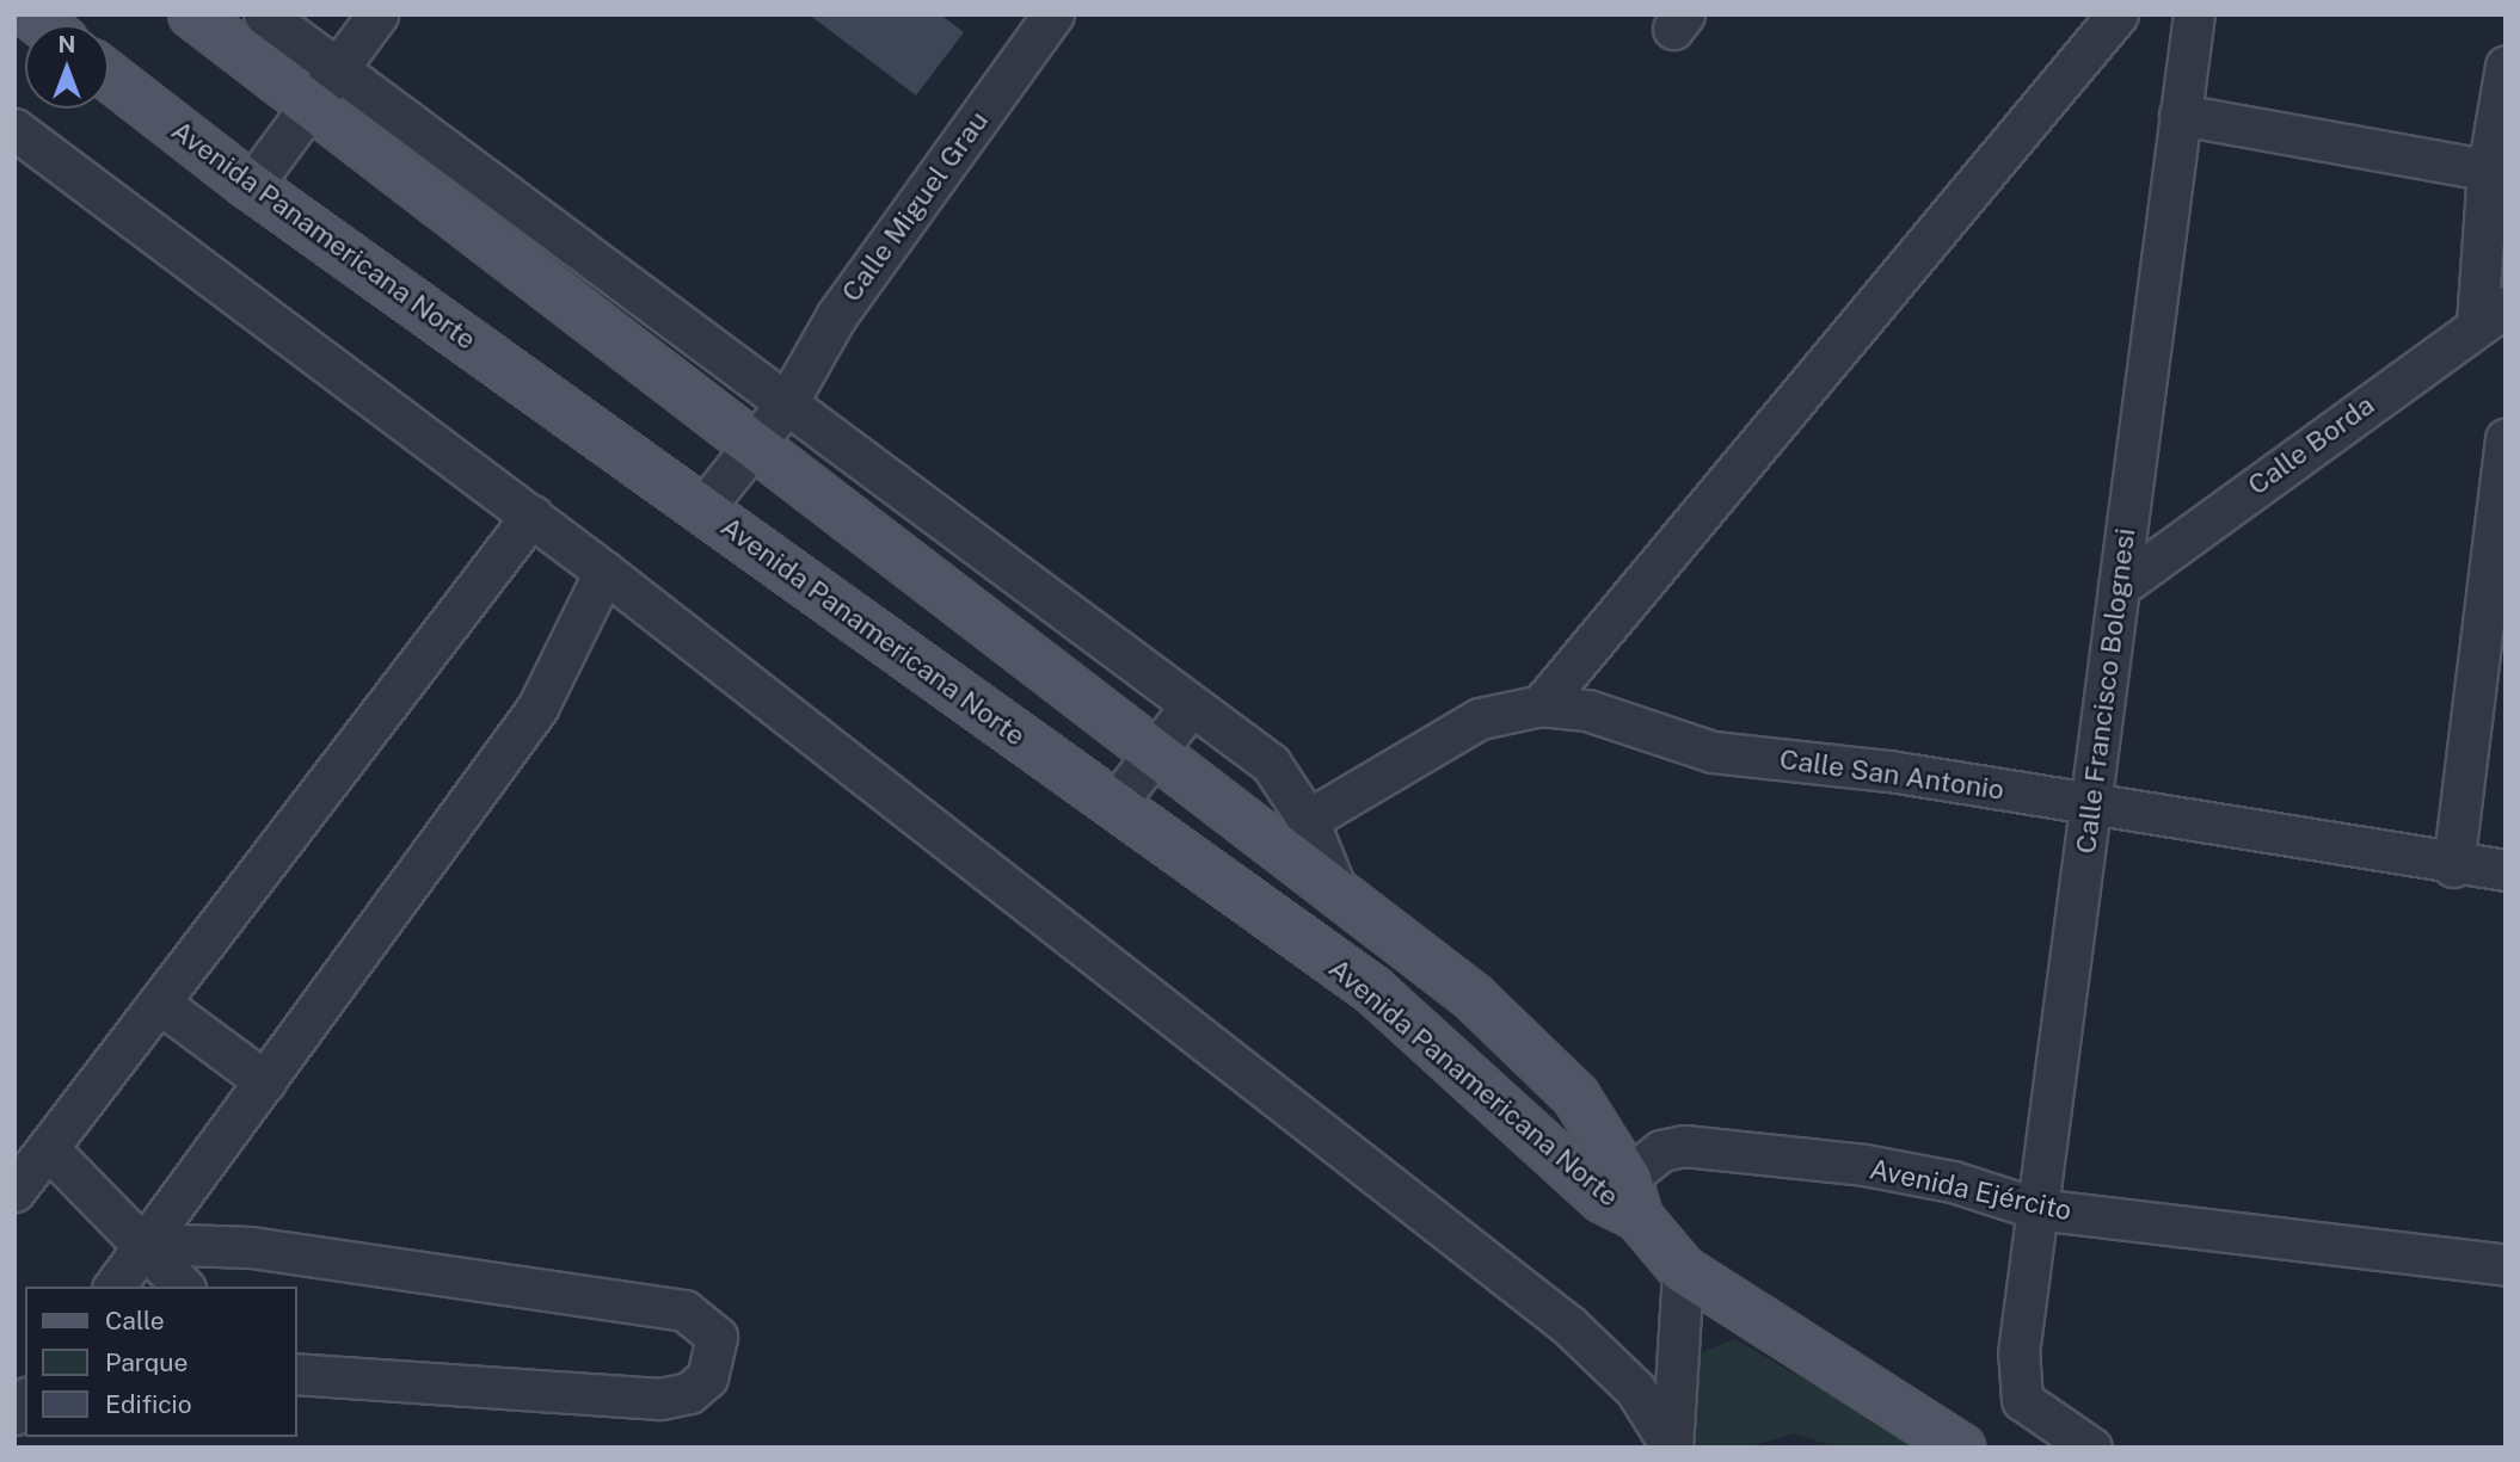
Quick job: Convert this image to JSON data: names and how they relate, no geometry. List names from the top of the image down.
{
  "streets": {
    "main road": ["Avenida Panamericana Norte"],
    "street": [
      "Calle Miguel Grau",
      "Calle Borda",
      "Calle Francisco Bolognesi",
      "Calle San Antonio",
      "Avenida Ejército"
    ]
  },
  "crossings": [
    ["Calle Miguel Grau", "Avenida Panamericana Norte"],
    ["Avenida Panamericana Norte", "Avenida Ejército"],
    ["Calle Borda", "Calle Francisco Bolognesi"],
    ["Calle Francisco Bolognesi", "Calle San Antonio"],
    ["Calle Francisco Bolognesi", "Avenida Ejército"]
  ],
  "legend": ["Calle", "Parque", "Edificio"],
  "north": "top"
}
